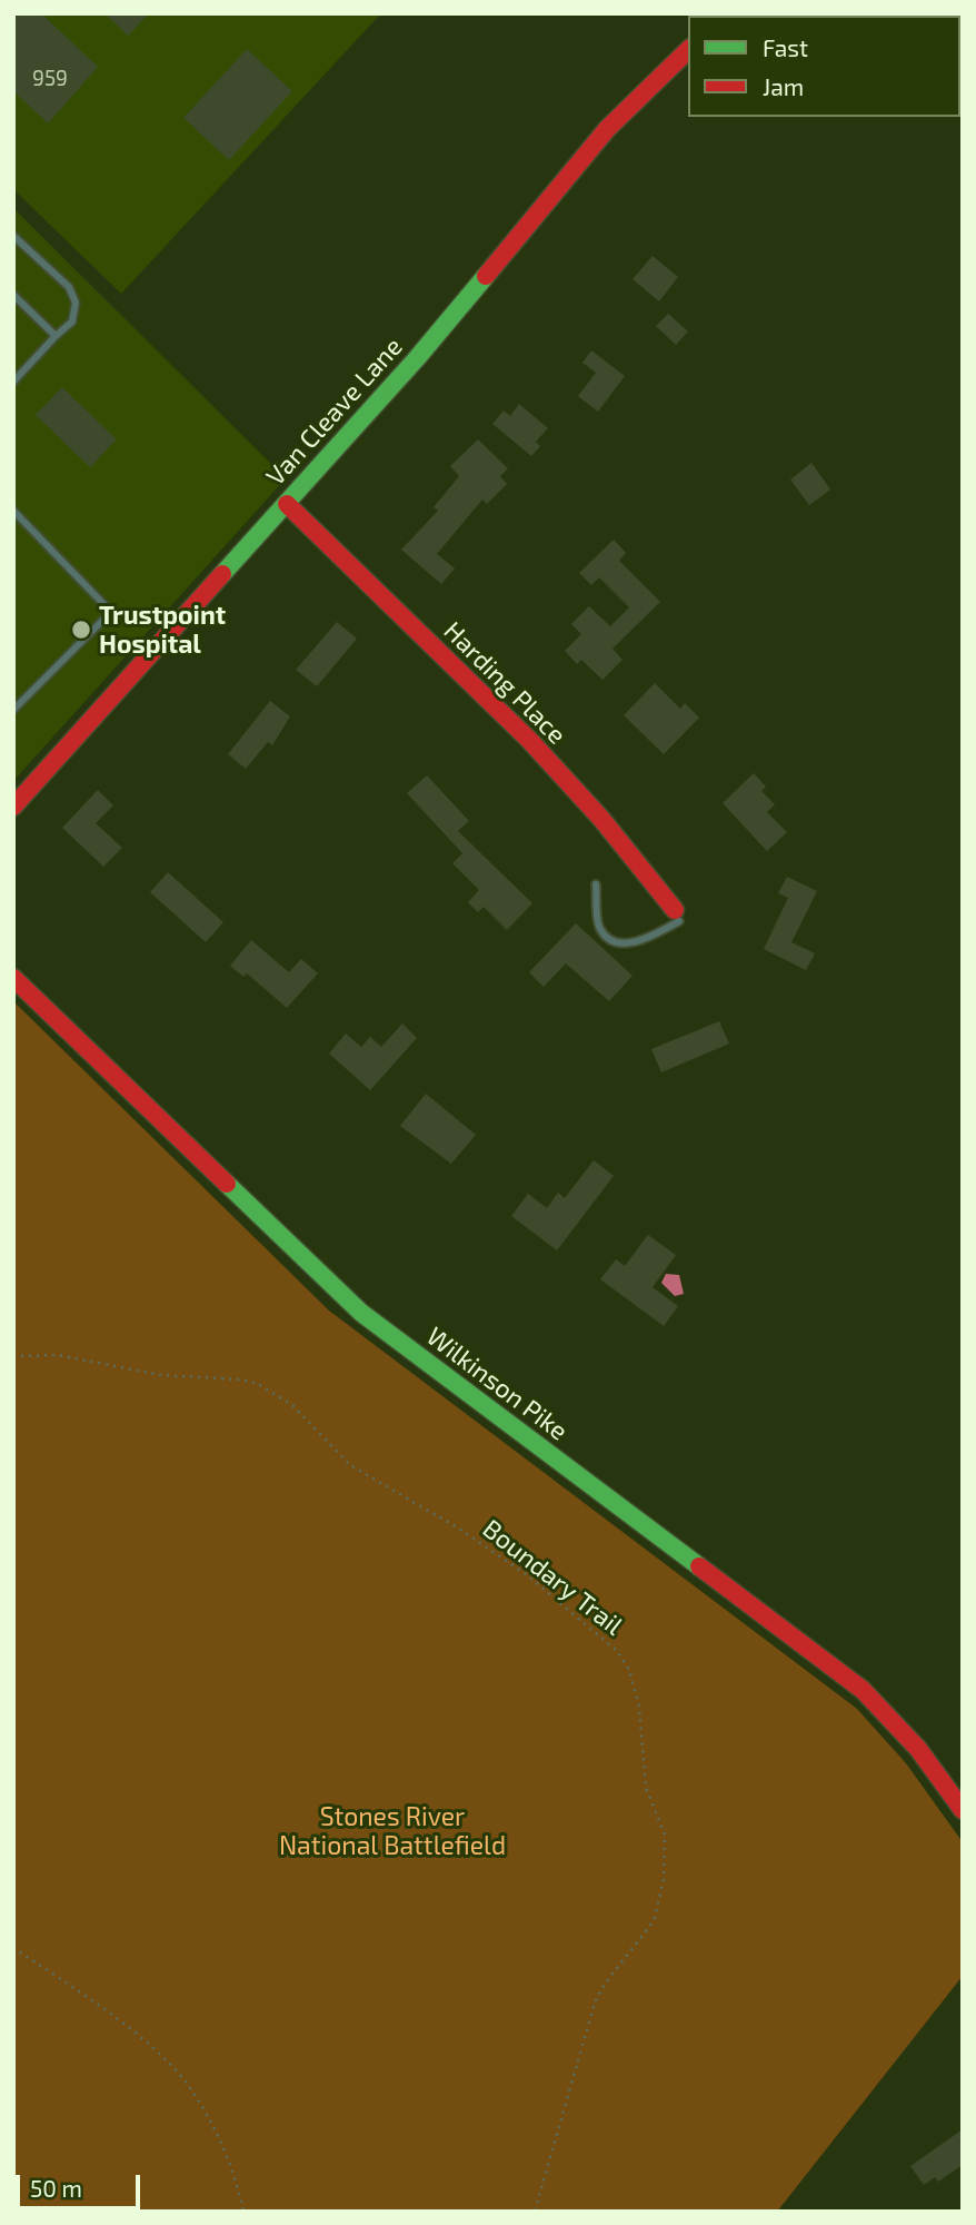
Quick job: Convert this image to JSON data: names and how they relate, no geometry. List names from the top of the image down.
{
  "streets": {
    "street": ["Van Cleave Lane", "Harding Place", "Wilkinson Pike"],
    "path": ["Boundary Trail"]
  },
  "crossings": [
    ["Van Cleave Lane", "Harding Place"]
  ],
  "parks": ["Stones River National Battlefield"],
  "places": ["Trustpoint Hospital"],
  "house_numbers": ["959"],
  "legend": ["Fast", "Jam"],
  "scale_bar": "50 m"
}
